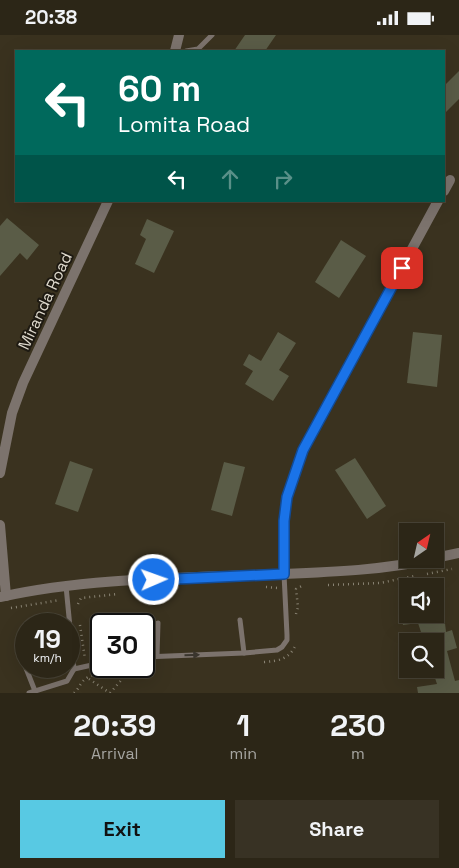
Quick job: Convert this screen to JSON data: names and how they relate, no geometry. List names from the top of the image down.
{
  "streets": {
    "street": ["Miranda Road"]
  },
  "north": "top right",
  "page": {
    "status": "20:38",
    "turn": ["60 m", "Lomita Road"],
    "speed": "19 km/h",
    "limit": "30",
    "eta": [
      "20:39",
      "Arrival",
      "1",
      "min",
      "230",
      "m"
    ],
    "buttons": ["Exit", "Share"]
  }
}
